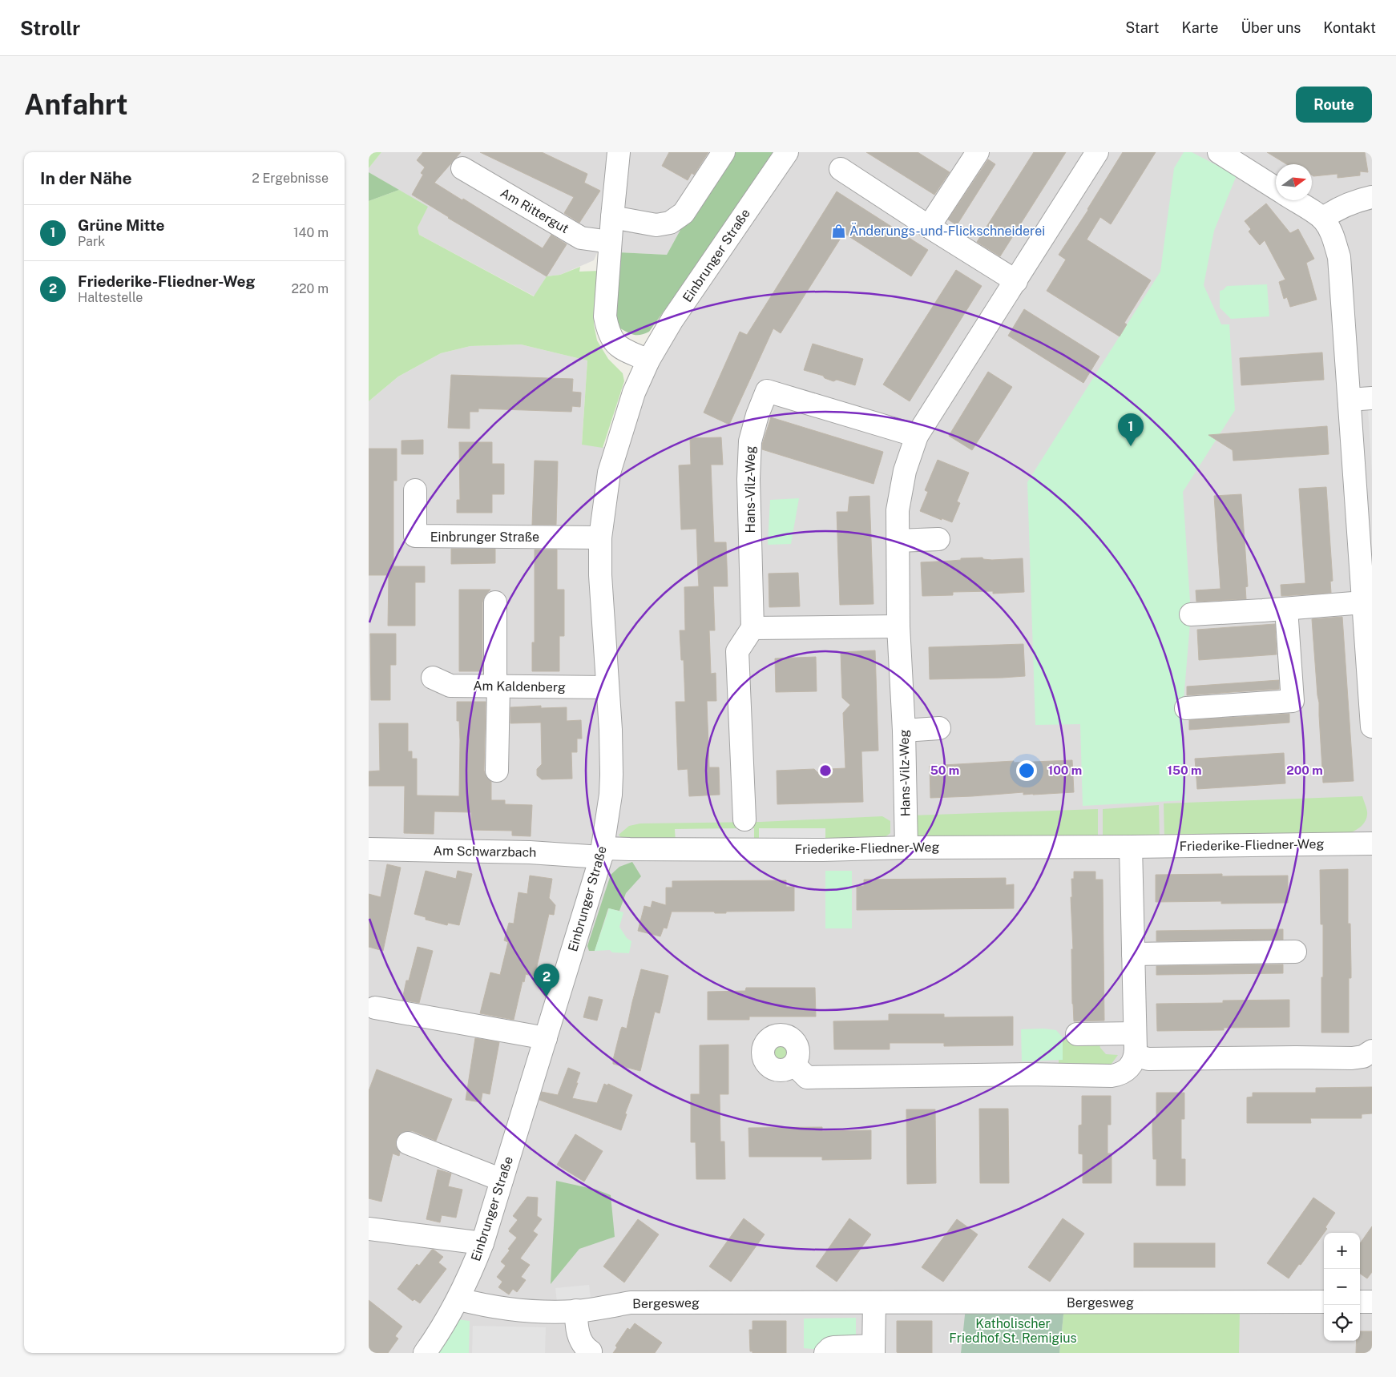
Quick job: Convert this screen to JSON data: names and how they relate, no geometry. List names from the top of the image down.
{
  "streets": {
    "street": [
      "Am Rittergut",
      "Einbrunger Straße",
      "Hans-Vilz-Weg",
      "Am Kaldenberg",
      "Friederike-Fliedner-Weg",
      "Am Schwarzbach",
      "Bergesweg"
    ]
  },
  "crossings": [
    ["Einbrunger Straße", "Am Kaldenberg"],
    ["Einbrunger Straße", "Friederike-Fliedner-Weg"],
    ["Einbrunger Straße", "Am Schwarzbach"],
    ["Einbrunger Straße", "Bergesweg"],
    ["Hans-Vilz-Weg", "Friederike-Fliedner-Weg"],
    ["Friederike-Fliedner-Weg", "Am Schwarzbach"]
  ],
  "parks": ["Katholischer Friedhof St. Remigius"],
  "places": {
    "shop": ["Änderungs-und-Flickschneiderei"]
  },
  "north": "right",
  "page": {
    "header": "Strollr",
    "nav": [
      "Start",
      "Karte",
      "Über uns",
      "Kontakt"
    ],
    "buttons": "Route",
    "title": "Anfahrt",
    "heading": ["In der Nähe", "2 Ergebnisse"],
    "list": [
      {
        "mark": "1",
        "name": "Grüne Mitte",
        "note": "Park",
        "value": "140 m"
      },
      {
        "mark": "2",
        "name": "Friederike-Fliedner-Weg",
        "note": "Haltestelle",
        "value": "220 m"
      }
    ],
    "pins": ["1", "2"],
    "map_buttons": ["+", "−"]
  },
  "rings": [
    "50 m",
    "100 m",
    "150 m",
    "200 m"
  ]
}
